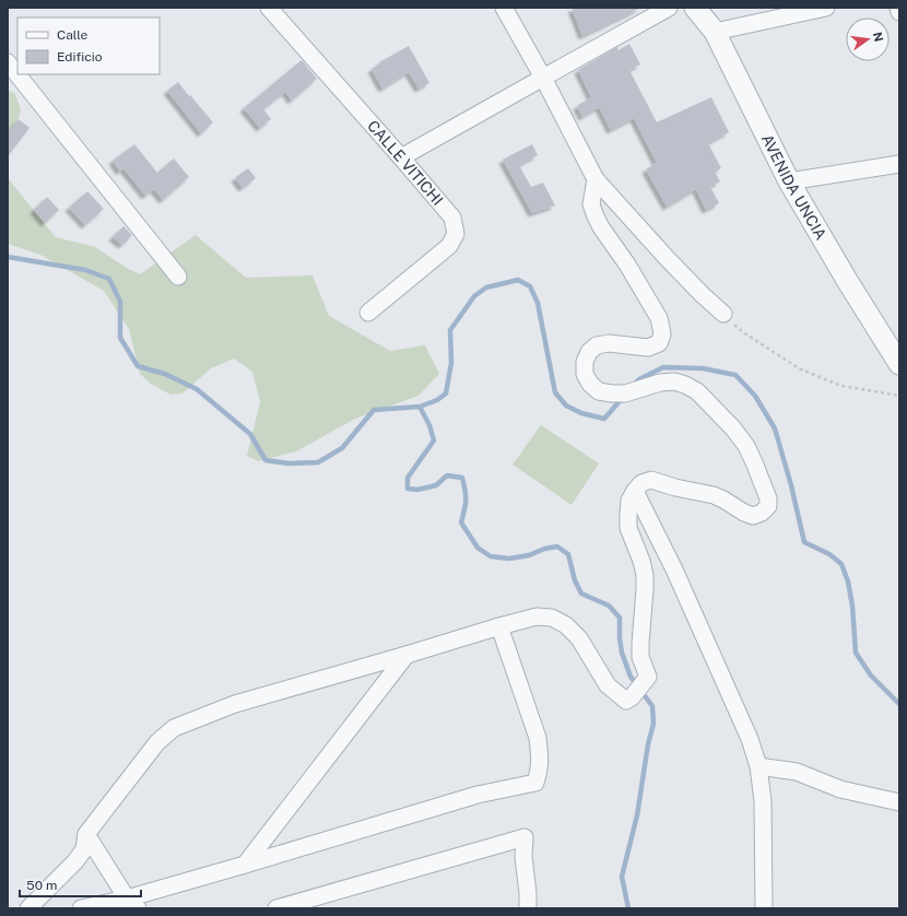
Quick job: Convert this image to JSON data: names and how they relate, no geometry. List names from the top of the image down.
{
  "streets": {
    "street": ["CALLE VITICHI", "AVENIDA UNCIA"]
  },
  "legend": ["Calle", "Edificio"],
  "scale_bar": "50 m",
  "north": "right"
}
